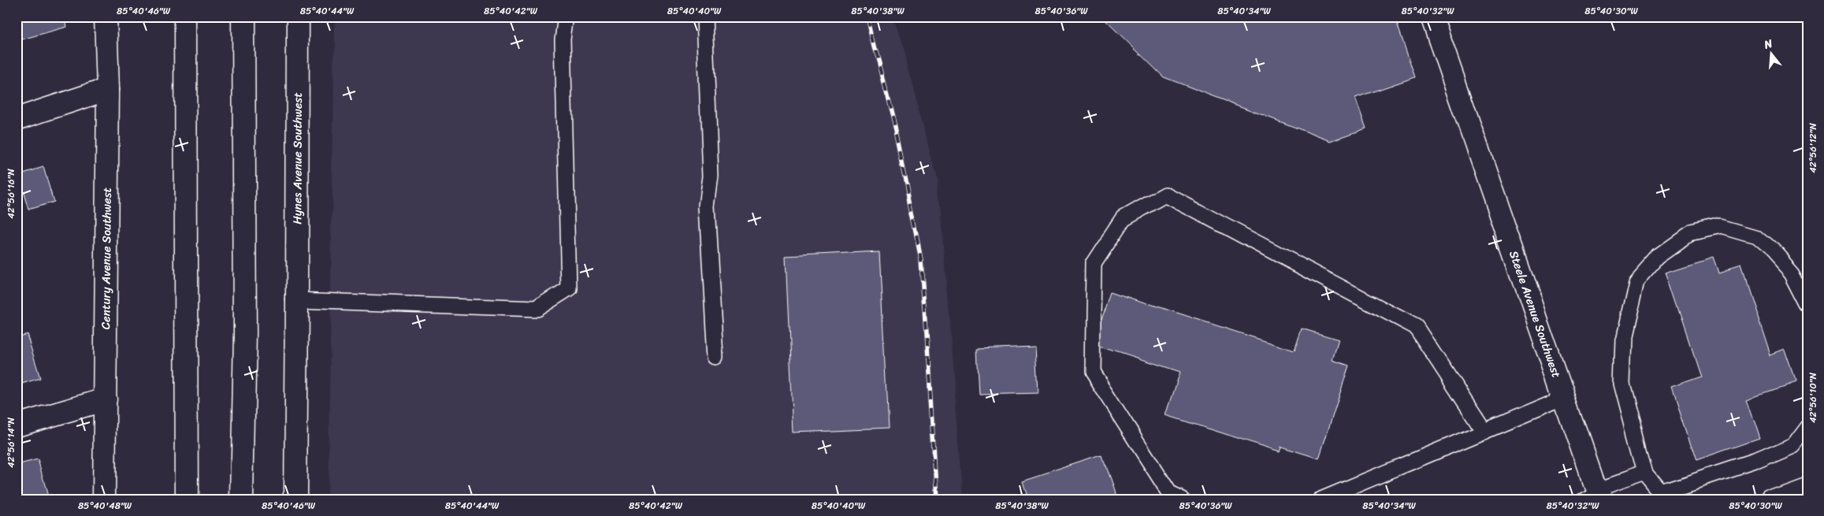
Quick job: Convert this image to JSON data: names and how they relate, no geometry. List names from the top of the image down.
{
  "streets": {
    "main road": ["Hynes Avenue Southwest", "Century Avenue Southwest", "Steele Avenue Southwest"]
  },
  "north": "top",
  "coordinates": [
    "85°40'46\"W",
    "85°40'44\"W",
    "85°40'42\"W",
    "85°40'40\"W",
    "85°40'38\"W",
    "85°40'36\"W",
    "85°40'34\"W",
    "85°40'32\"W",
    "85°40'30\"W",
    "42°56'12\"N",
    "42°56'16\"N",
    "42°56'10\"N",
    "42°56'14\"N",
    "85°40'48\"W"
  ]
}
